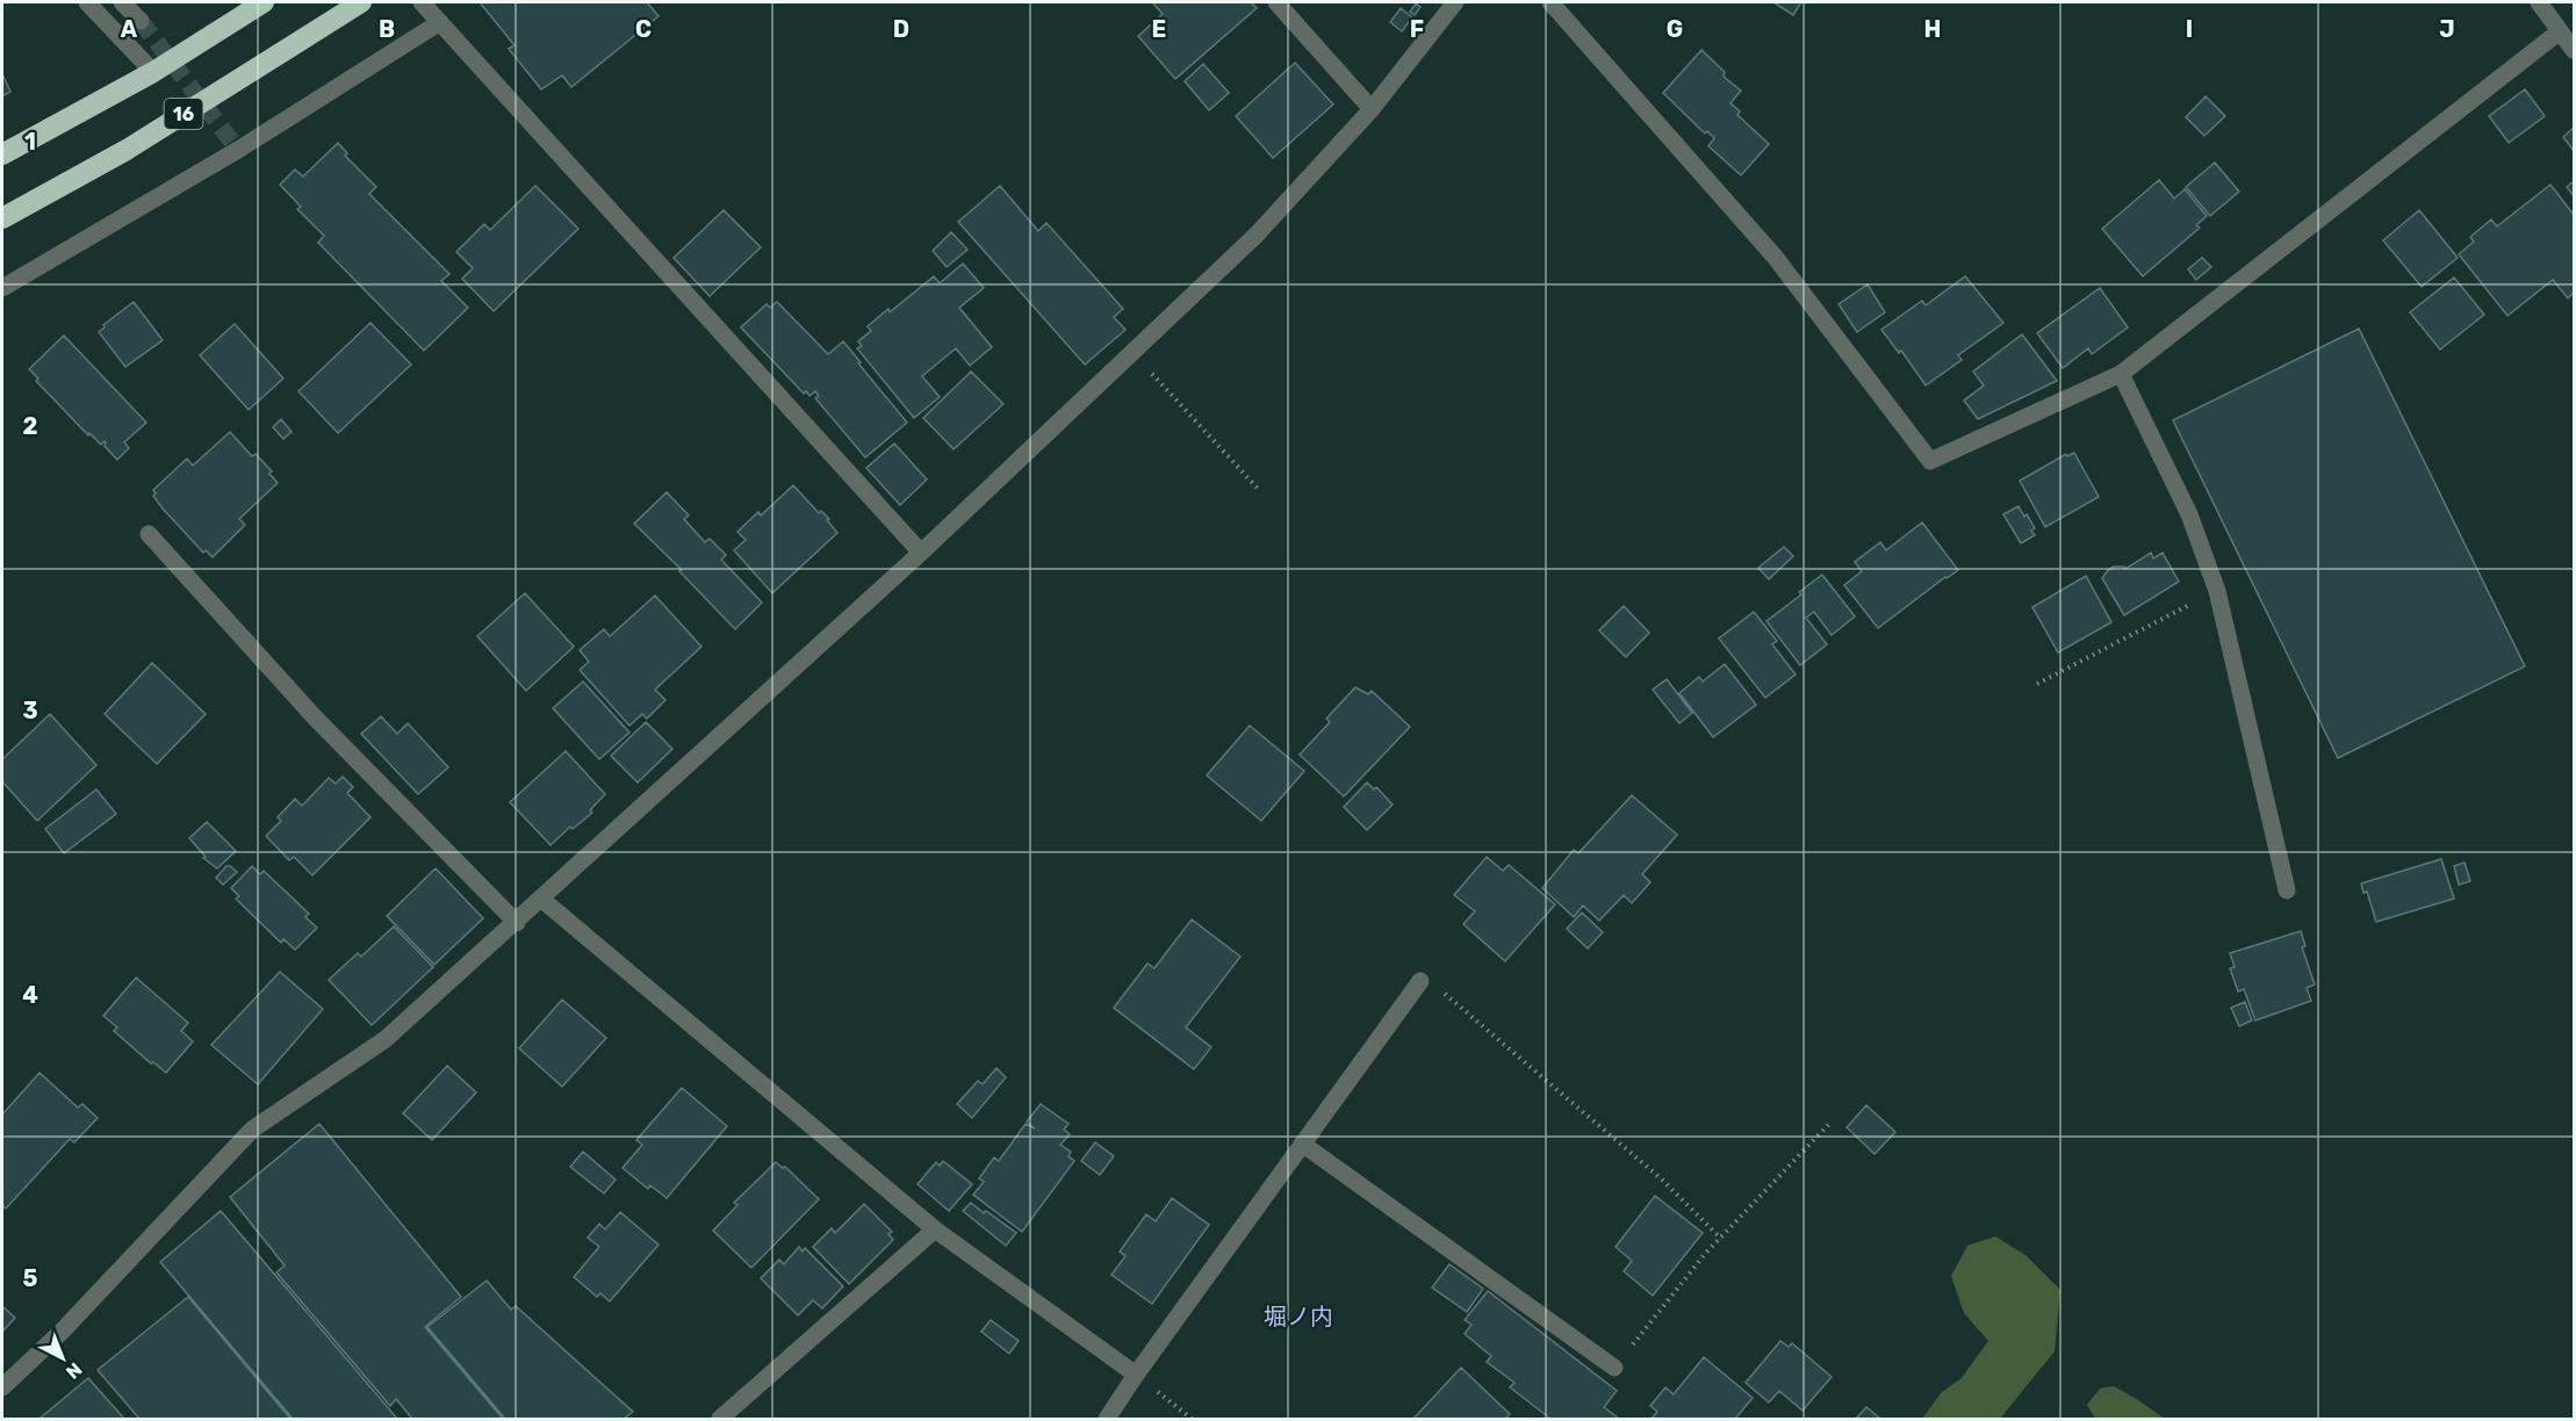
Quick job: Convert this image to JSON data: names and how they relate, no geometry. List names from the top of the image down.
{
  "streets": {
    "highway": ["16"]
  },
  "districts": ["堀ノ内"],
  "north": "bottom right",
  "grid": {
    "columns": [
      "A",
      "B",
      "C",
      "D",
      "E",
      "F",
      "G",
      "H",
      "I",
      "J"
    ],
    "rows": [
      "1",
      "2",
      "3",
      "4",
      "5"
    ]
  }
}
